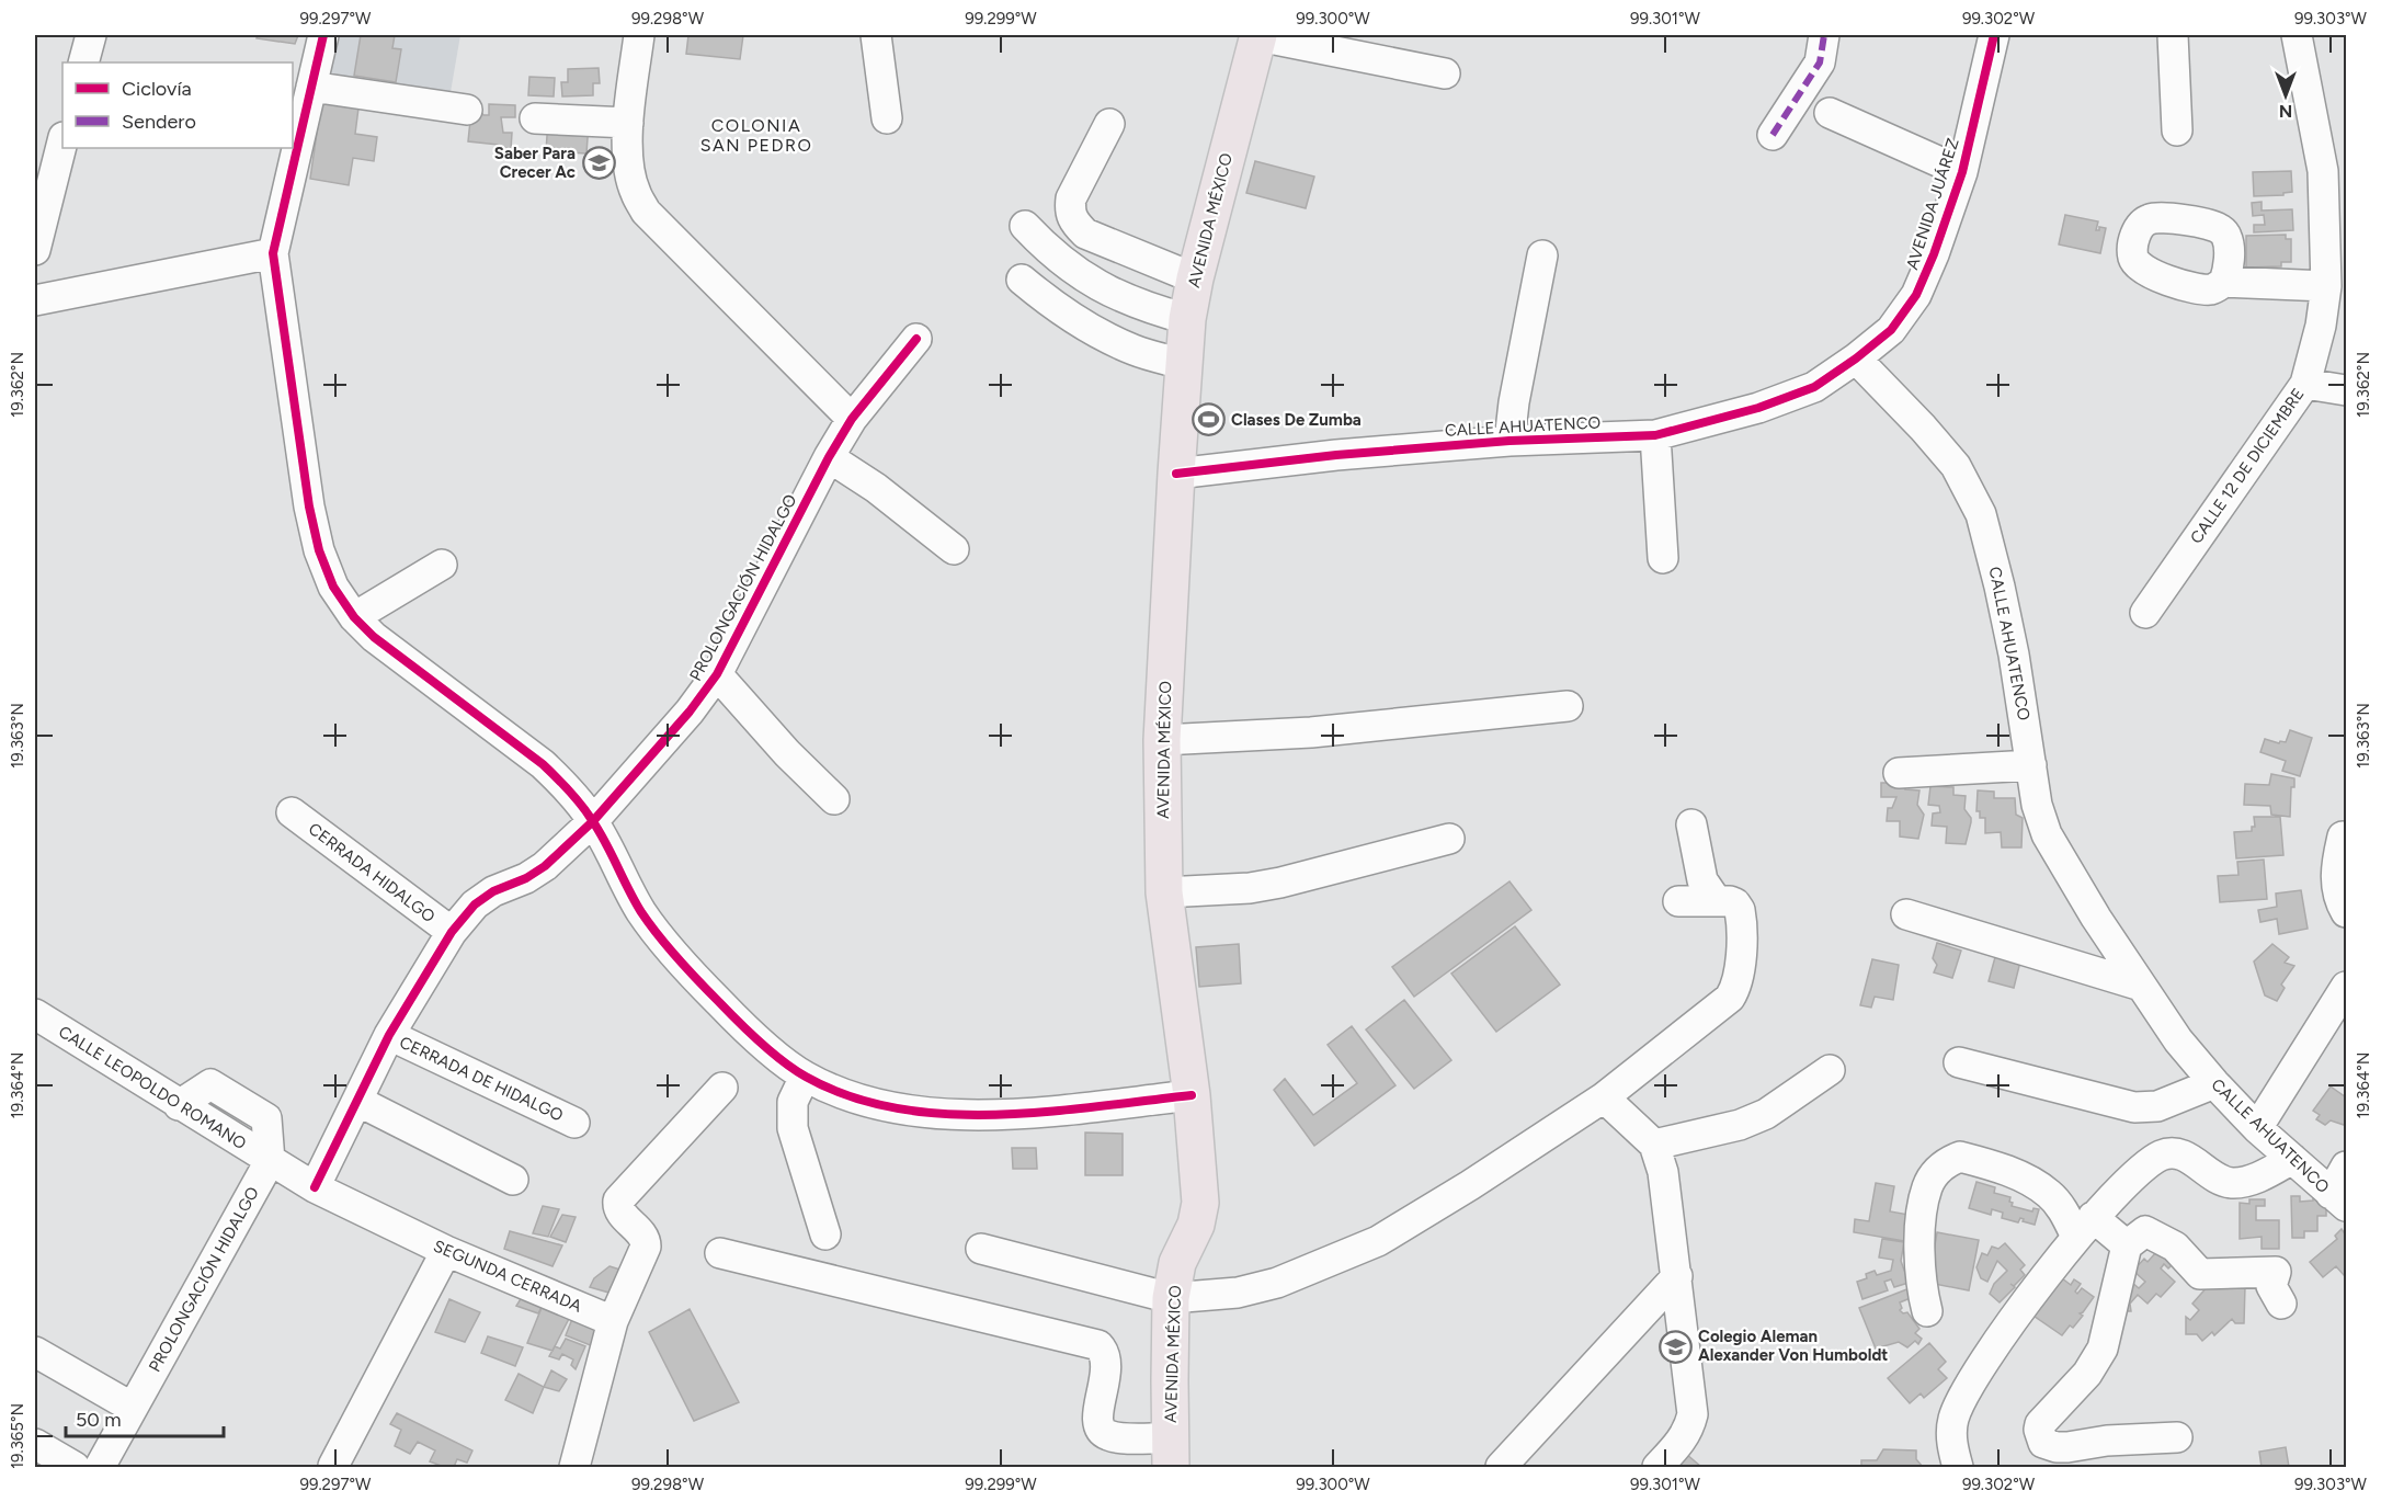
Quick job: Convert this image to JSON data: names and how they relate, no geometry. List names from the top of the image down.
{
  "streets": {
    "main road": ["AVENIDA MÉXICO"],
    "street": [
      "AVENIDA JUÁREZ",
      "CALLE AHUATENCO",
      "CALLE 12 DE DICIEMBRE",
      "PROLONGACIÓN HIDALGO",
      "CERRADA HIDALGO",
      "CERRADA DE HIDALGO",
      "CALLE LEOPOLDO ROMANO",
      "SEGUNDA CERRADA"
    ]
  },
  "crossings": [
    ["AVENIDA JUÁREZ", "CALLE AHUATENCO"],
    ["AVENIDA MÉXICO", "CALLE AHUATENCO"],
    ["PROLONGACIÓN HIDALGO", "CERRADA HIDALGO"],
    ["PROLONGACIÓN HIDALGO", "CERRADA DE HIDALGO"],
    ["PROLONGACIÓN HIDALGO", "CALLE LEOPOLDO ROMANO"],
    ["PROLONGACIÓN HIDALGO", "SEGUNDA CERRADA"],
    ["CALLE LEOPOLDO ROMANO", "SEGUNDA CERRADA"]
  ],
  "districts": ["COLONIA SAN PEDRO"],
  "places": {
    "school or university": ["Saber Para Crecer Ac", "Colegio Aleman Alexander Von Humboldt"],
    "sports": ["Clases De Zumba"]
  },
  "legend": ["Ciclovía", "Sendero"],
  "scale_bar": "50 m",
  "north": "bottom",
  "coordinates": [
    "99.297°W",
    "99.298°W",
    "99.299°W",
    "99.300°W",
    "99.301°W",
    "99.302°W",
    "99.303°W",
    "19.362°N",
    "19.363°N",
    "19.364°N",
    "19.365°N"
  ]
}
